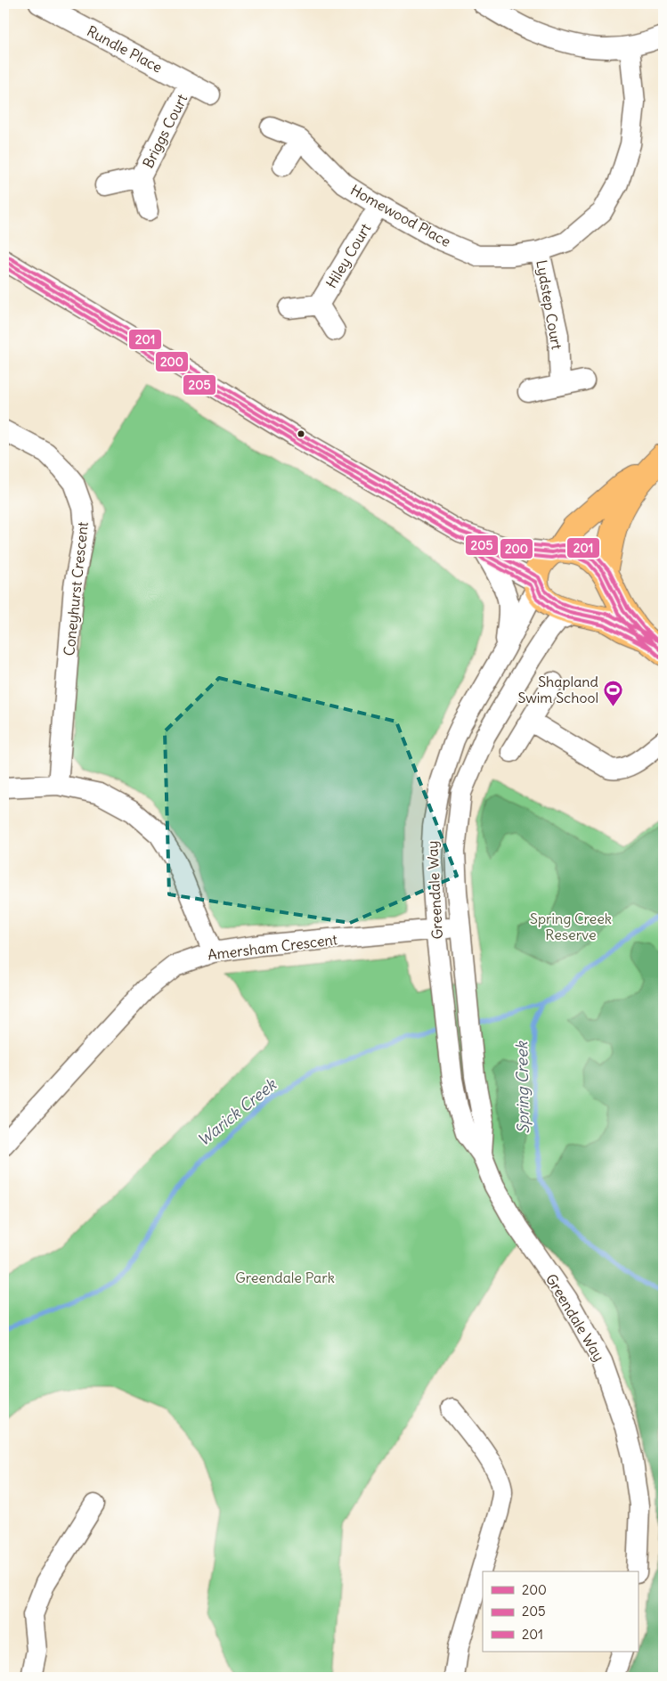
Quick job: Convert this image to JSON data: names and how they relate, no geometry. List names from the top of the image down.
{
  "streets": {
    "street": [
      "Rundle Place",
      "Briggs Court",
      "Homewood Place",
      "Hiley Court",
      "Lydstep Court",
      "Coneyhurst Crescent",
      "Greendale Way",
      "Amersham Crescent"
    ]
  },
  "crossings": [
    ["Rundle Place", "Briggs Court"],
    ["Homewood Place", "Hiley Court"],
    ["Homewood Place", "Lydstep Court"],
    ["Greendale Way", "Amersham Crescent"]
  ],
  "water": ["Spring Creek", "Warick Creek"],
  "parks": ["Spring Creek Reserve", "Greendale Park"],
  "places": {
    "sports": ["Shapland Swim School"]
  },
  "lines": ["transit line 201", "transit line 200", "transit line 205"],
  "legend": ["200", "205", "201"]
}
